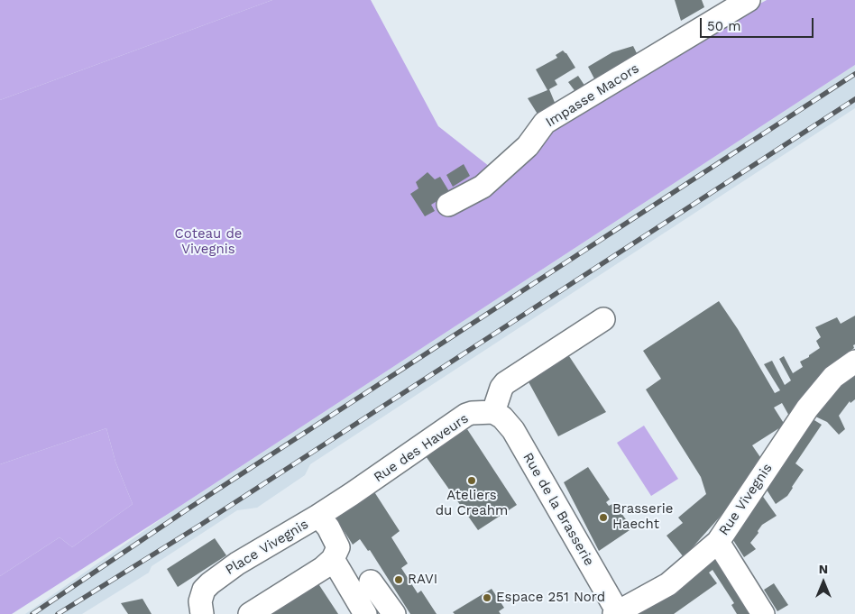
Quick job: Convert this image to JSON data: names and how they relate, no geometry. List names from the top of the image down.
{
  "streets": {
    "street": [
      "Impasse Macors",
      "Rue des Haveurs",
      "Rue Vivegnis",
      "Rue de la Brasserie",
      "Place Vivegnis"
    ]
  },
  "crossings": [
    ["Rue des Haveurs", "Rue de la Brasserie"],
    ["Rue des Haveurs", "Place Vivegnis"],
    ["Rue Vivegnis", "Rue de la Brasserie"]
  ],
  "parks": ["Coteau de Vivegnis"],
  "places": [
    "Ateliers du Creahm",
    "Brasserie Haecht",
    "RAVI",
    "Espace 251 Nord"
  ],
  "scale_bar": "50 m",
  "north": "top"
}
